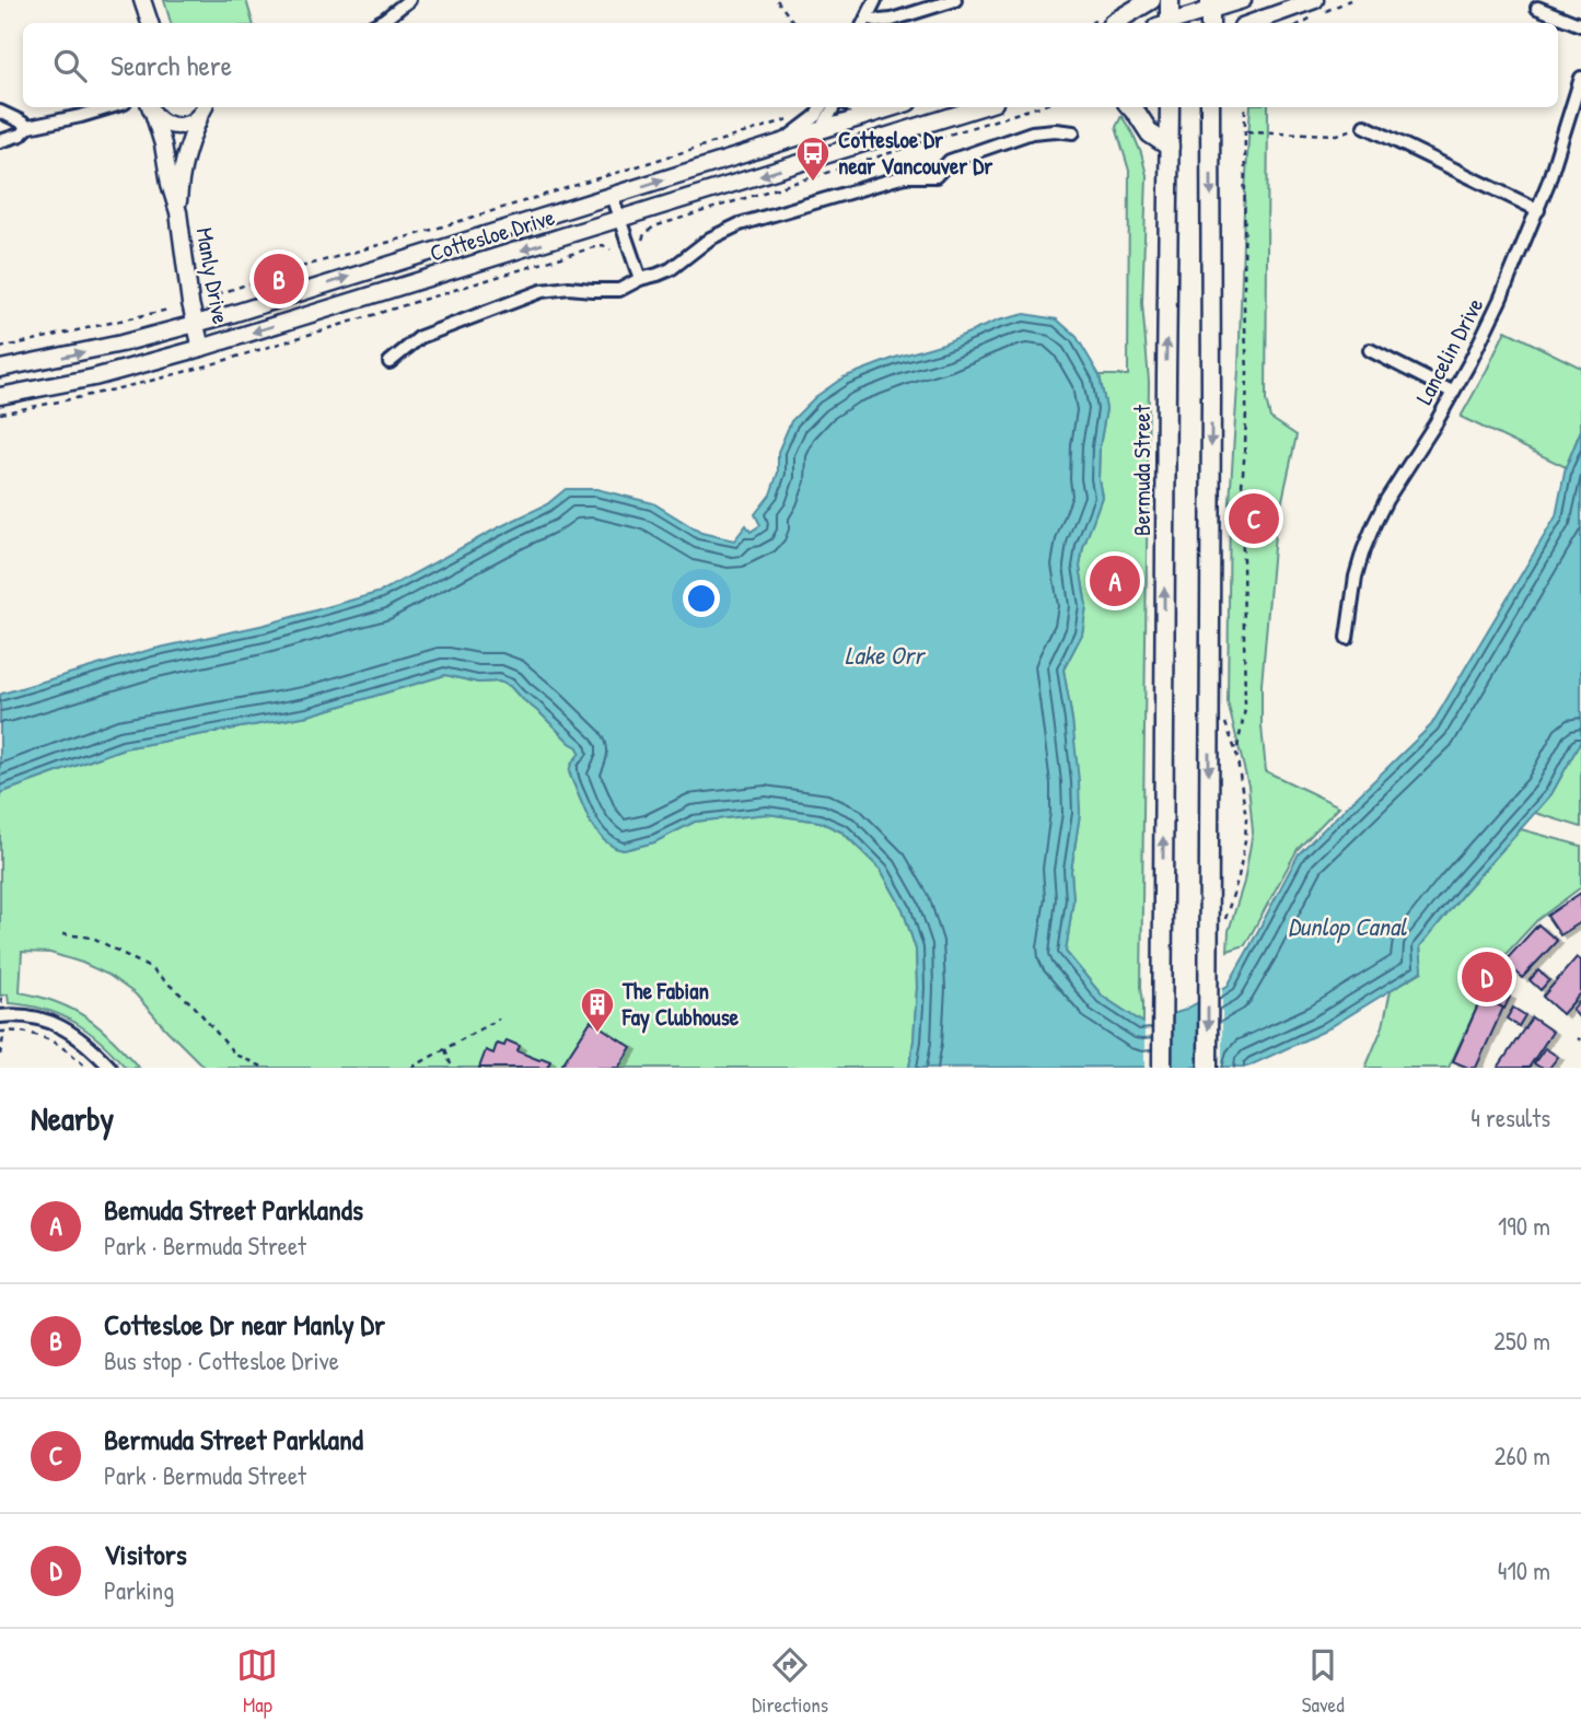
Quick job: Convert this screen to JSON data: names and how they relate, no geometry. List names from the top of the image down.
{
  "streets": {
    "main road": ["Cottesloe Drive", "Manly Drive", "Bermuda Street"],
    "street": ["Lancelin Drive"]
  },
  "crossings": [
    ["Cottesloe Drive", "Manly Drive"]
  ],
  "water": ["Lake Orr", "Dunlop Canal"],
  "places": {
    "bus stop": ["Cottesloe Dr near Vancouver Dr"],
    "building": ["The Fabian Fay Clubhouse"]
  },
  "page": {
    "search": "Search here",
    "pins": [
      "B",
      "C",
      "A",
      "D"
    ],
    "heading": ["Nearby", "4 results"],
    "list": [
      {
        "mark": "A",
        "name": "Bemuda Street Parklands",
        "note": "Park · Bermuda Street",
        "value": "190 m"
      },
      {
        "mark": "B",
        "name": "Cottesloe Dr near Manly Dr",
        "note": "Bus stop · Cottesloe Drive",
        "value": "250 m"
      },
      {
        "mark": "C",
        "name": "Bermuda Street Parkland",
        "note": "Park · Bermuda Street",
        "value": "260 m"
      },
      {
        "mark": "D",
        "name": "Visitors",
        "note": "Parking",
        "value": "410 m"
      }
    ],
    "nav": ["Map", "Directions", "Saved"]
  }
}
